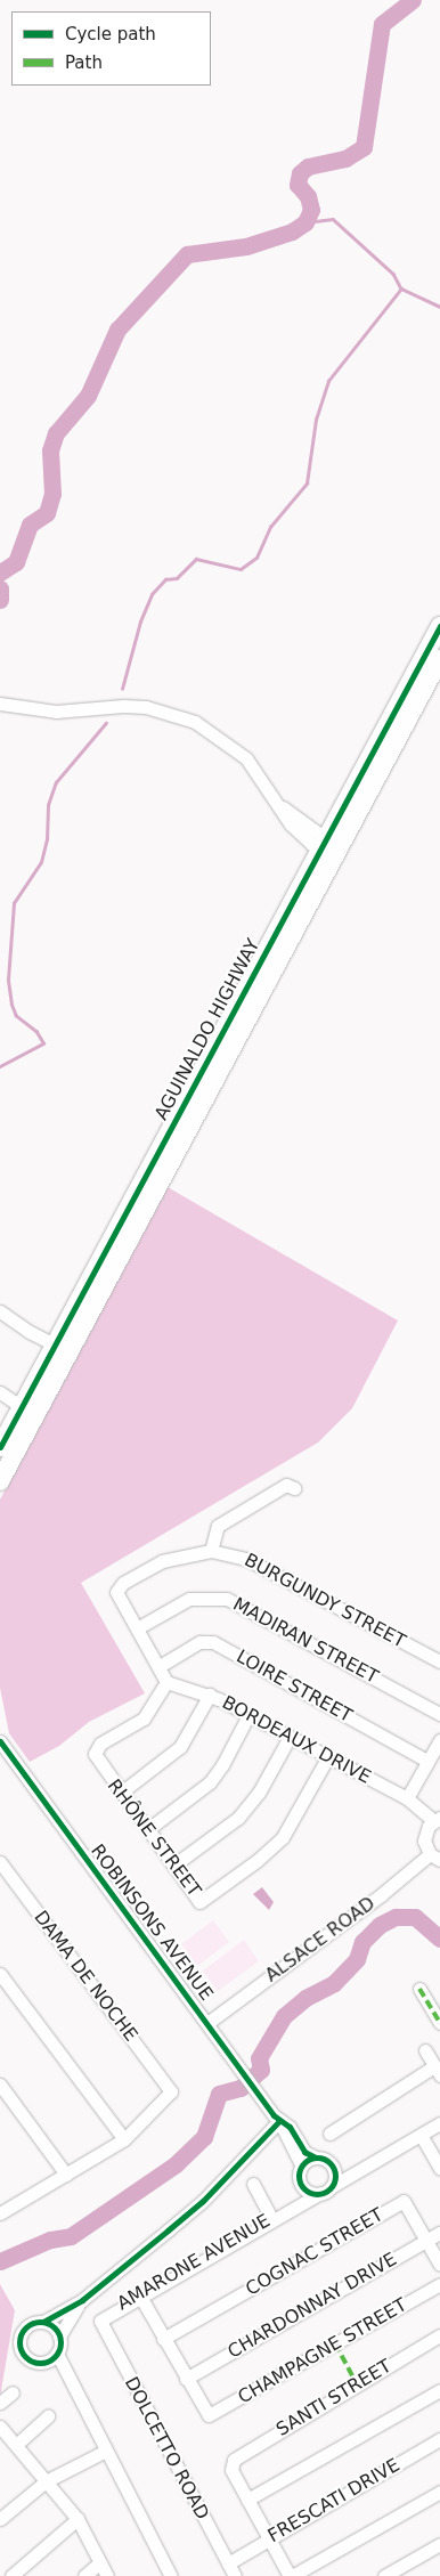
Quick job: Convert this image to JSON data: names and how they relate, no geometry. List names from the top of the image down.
{
  "streets": {
    "highway": ["AGUINALDO HIGHWAY"],
    "street": [
      "BURGUNDY STREET",
      "MADIRAN STREET",
      "LOIRE STREET",
      "BORDEAUX DRIVE",
      "RHÔNE STREET",
      "ROBINSONS AVENUE",
      "ALSACE ROAD",
      "DAMA DE NOCHE",
      "COGNAC STREET",
      "AMARONE AVENUE",
      "CHARDONNAY DRIVE",
      "CHAMPAGNE STREET",
      "SANTI STREET",
      "DOLCETTO ROAD",
      "FRESCATI DRIVE"
    ]
  },
  "crossings": [
    ["BURGUNDY STREET", "MADIRAN STREET"],
    ["BURGUNDY STREET", "LOIRE STREET"],
    ["BURGUNDY STREET", "BORDEAUX DRIVE"],
    ["BURGUNDY STREET", "RHÔNE STREET"],
    ["BORDEAUX DRIVE", "RHÔNE STREET"],
    ["ROBINSONS AVENUE", "ALSACE ROAD"],
    ["ROBINSONS AVENUE", "AMARONE AVENUE"],
    ["COGNAC STREET", "CHARDONNAY DRIVE"],
    ["AMARONE AVENUE", "DOLCETTO ROAD"],
    ["CHARDONNAY DRIVE", "CHAMPAGNE STREET"],
    ["DOLCETTO ROAD", "FRESCATI DRIVE"]
  ],
  "legend": ["Cycle path", "Path"]
}
